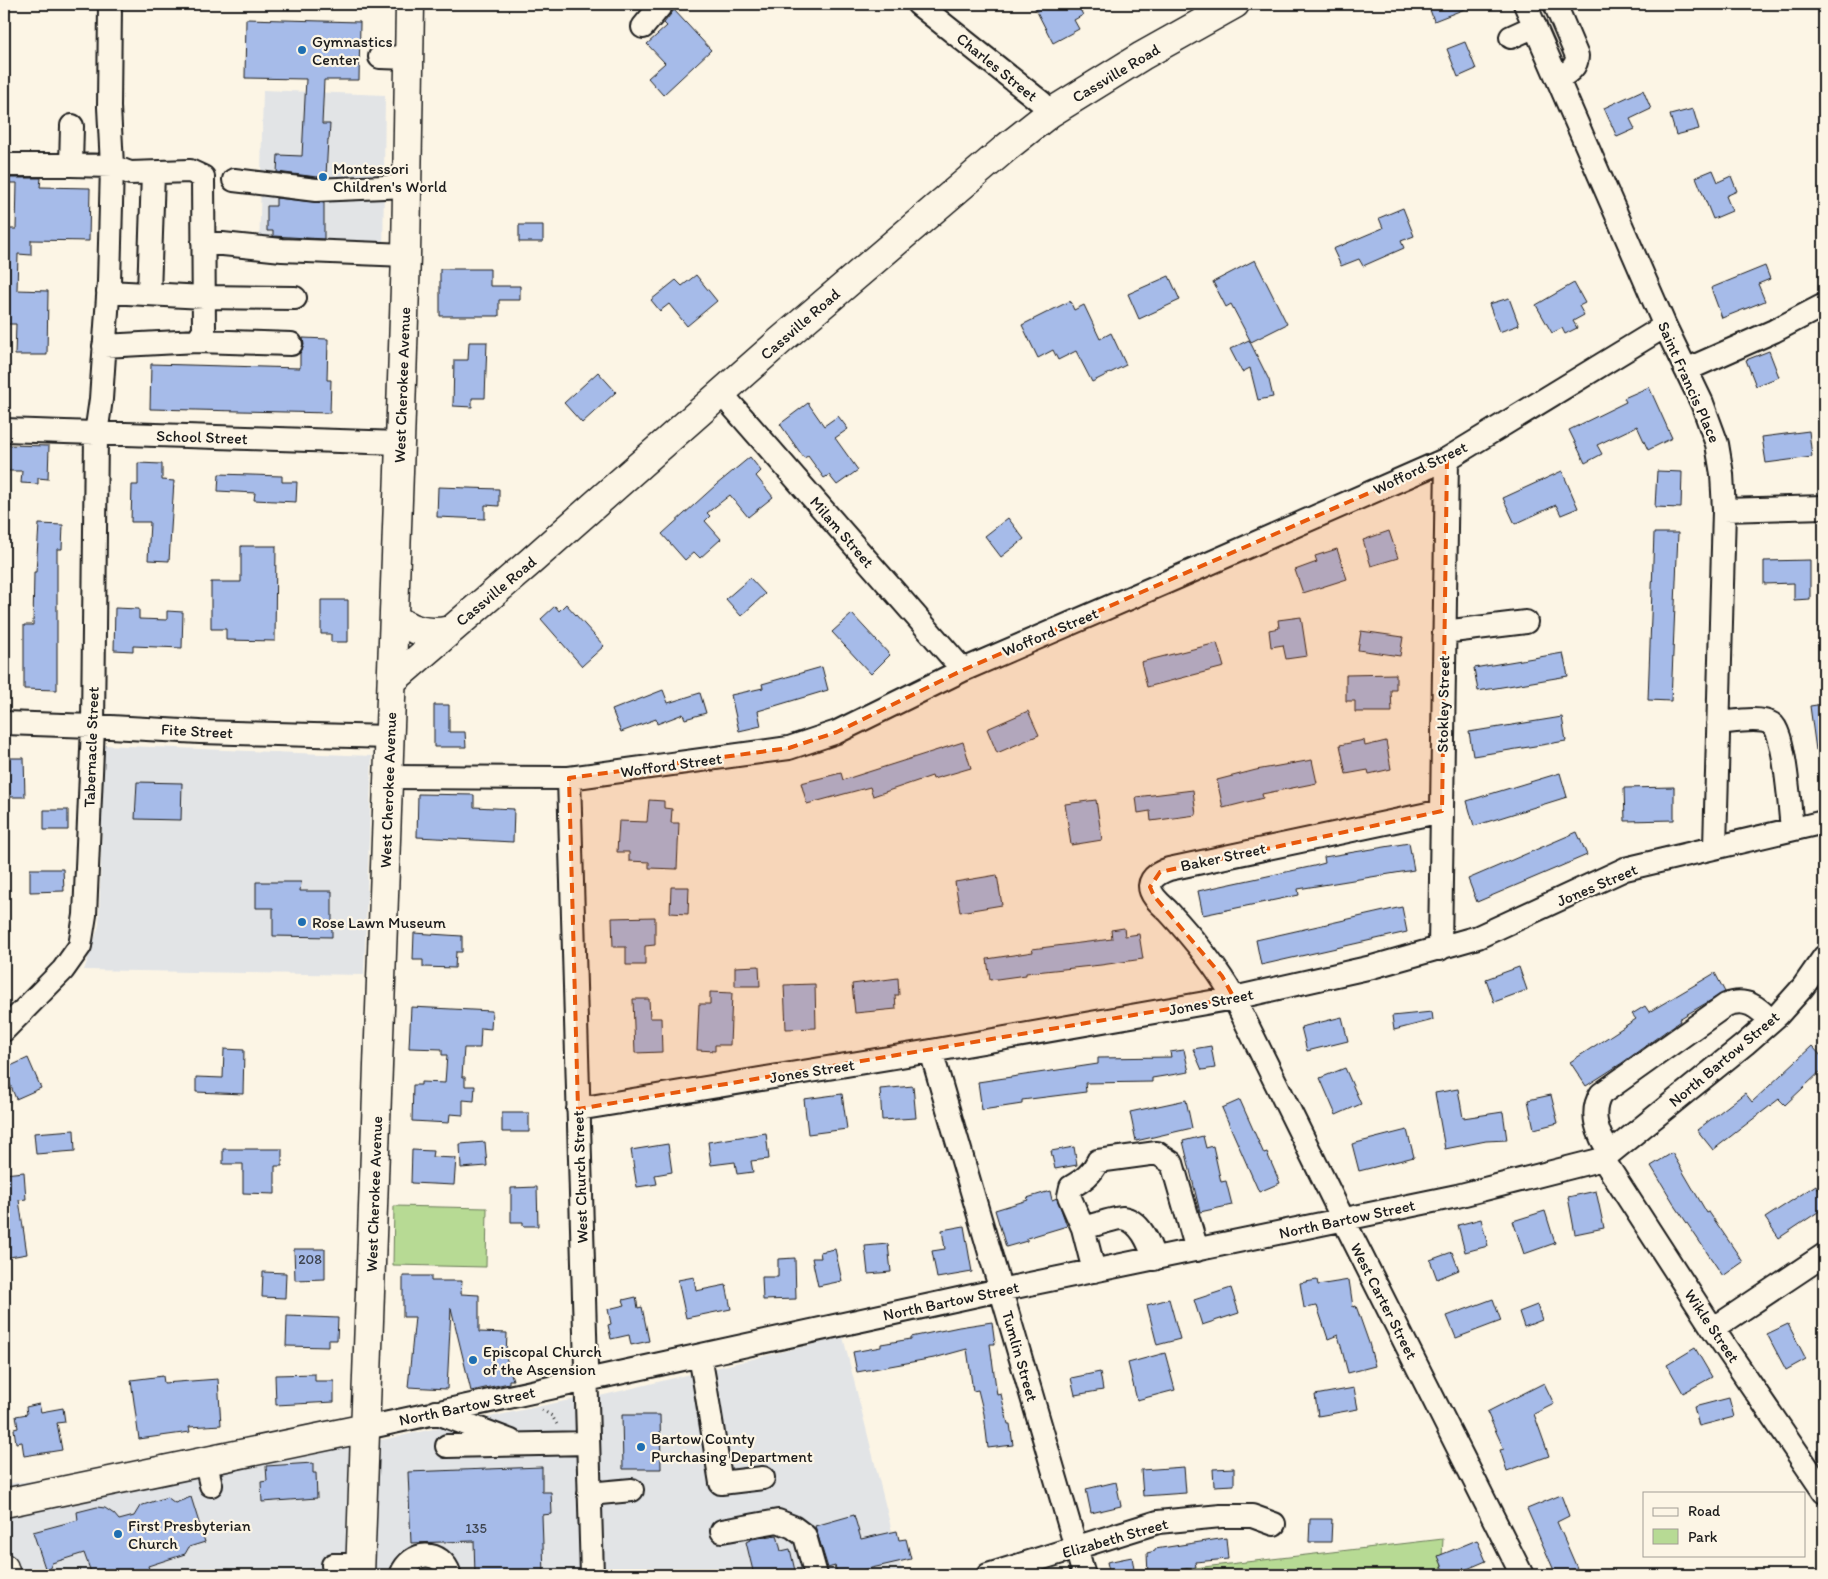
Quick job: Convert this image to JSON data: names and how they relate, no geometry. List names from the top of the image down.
{
  "streets": {
    "main road": ["Cassville Road", "West Cherokee Avenue", "North Bartow Street"],
    "street": [
      "Charles Street",
      "Saint Francis Place",
      "School Street",
      "Wofford Street",
      "Milam Street",
      "Stokley Street",
      "Fite Street",
      "Tabernacle Street",
      "Baker Street",
      "Jones Street",
      "West Church Street",
      "West Carter Street",
      "Wikle Street",
      "Tumlin Street",
      "Elizabeth Street"
    ]
  },
  "crossings": [
    ["Charles Street", "Cassville Road"],
    ["Cassville Road", "West Cherokee Avenue"],
    ["Cassville Road", "Milam Street"],
    ["Saint Francis Place", "Wofford Street"],
    ["Saint Francis Place", "Jones Street"],
    ["West Cherokee Avenue", "School Street"],
    ["West Cherokee Avenue", "Wofford Street"],
    ["West Cherokee Avenue", "Fite Street"],
    ["West Cherokee Avenue", "North Bartow Street"],
    ["School Street", "Tabernacle Street"],
    ["Wofford Street", "Milam Street"],
    ["Wofford Street", "Stokley Street"],
    ["Wofford Street", "West Church Street"],
    ["Stokley Street", "Baker Street"],
    ["Stokley Street", "Jones Street"],
    ["Fite Street", "Tabernacle Street"],
    ["Baker Street", "Jones Street"],
    ["Baker Street", "West Carter Street"],
    ["Jones Street", "West Church Street"],
    ["Jones Street", "West Carter Street"],
    ["Jones Street", "Tumlin Street"],
    ["North Bartow Street", "West Church Street"],
    ["North Bartow Street", "West Carter Street"],
    ["North Bartow Street", "Wikle Street"],
    ["North Bartow Street", "Tumlin Street"],
    ["Tumlin Street", "Elizabeth Street"]
  ],
  "places": [
    "Gymnastics Center",
    "Montessori Children's World",
    "Rose Lawn Museum",
    "Episcopal Church of the Ascension",
    "Bartow County Purchasing Department",
    "First Presbyterian Church"
  ],
  "house_numbers": ["208", "135"],
  "legend": ["Road", "Park"]
}
